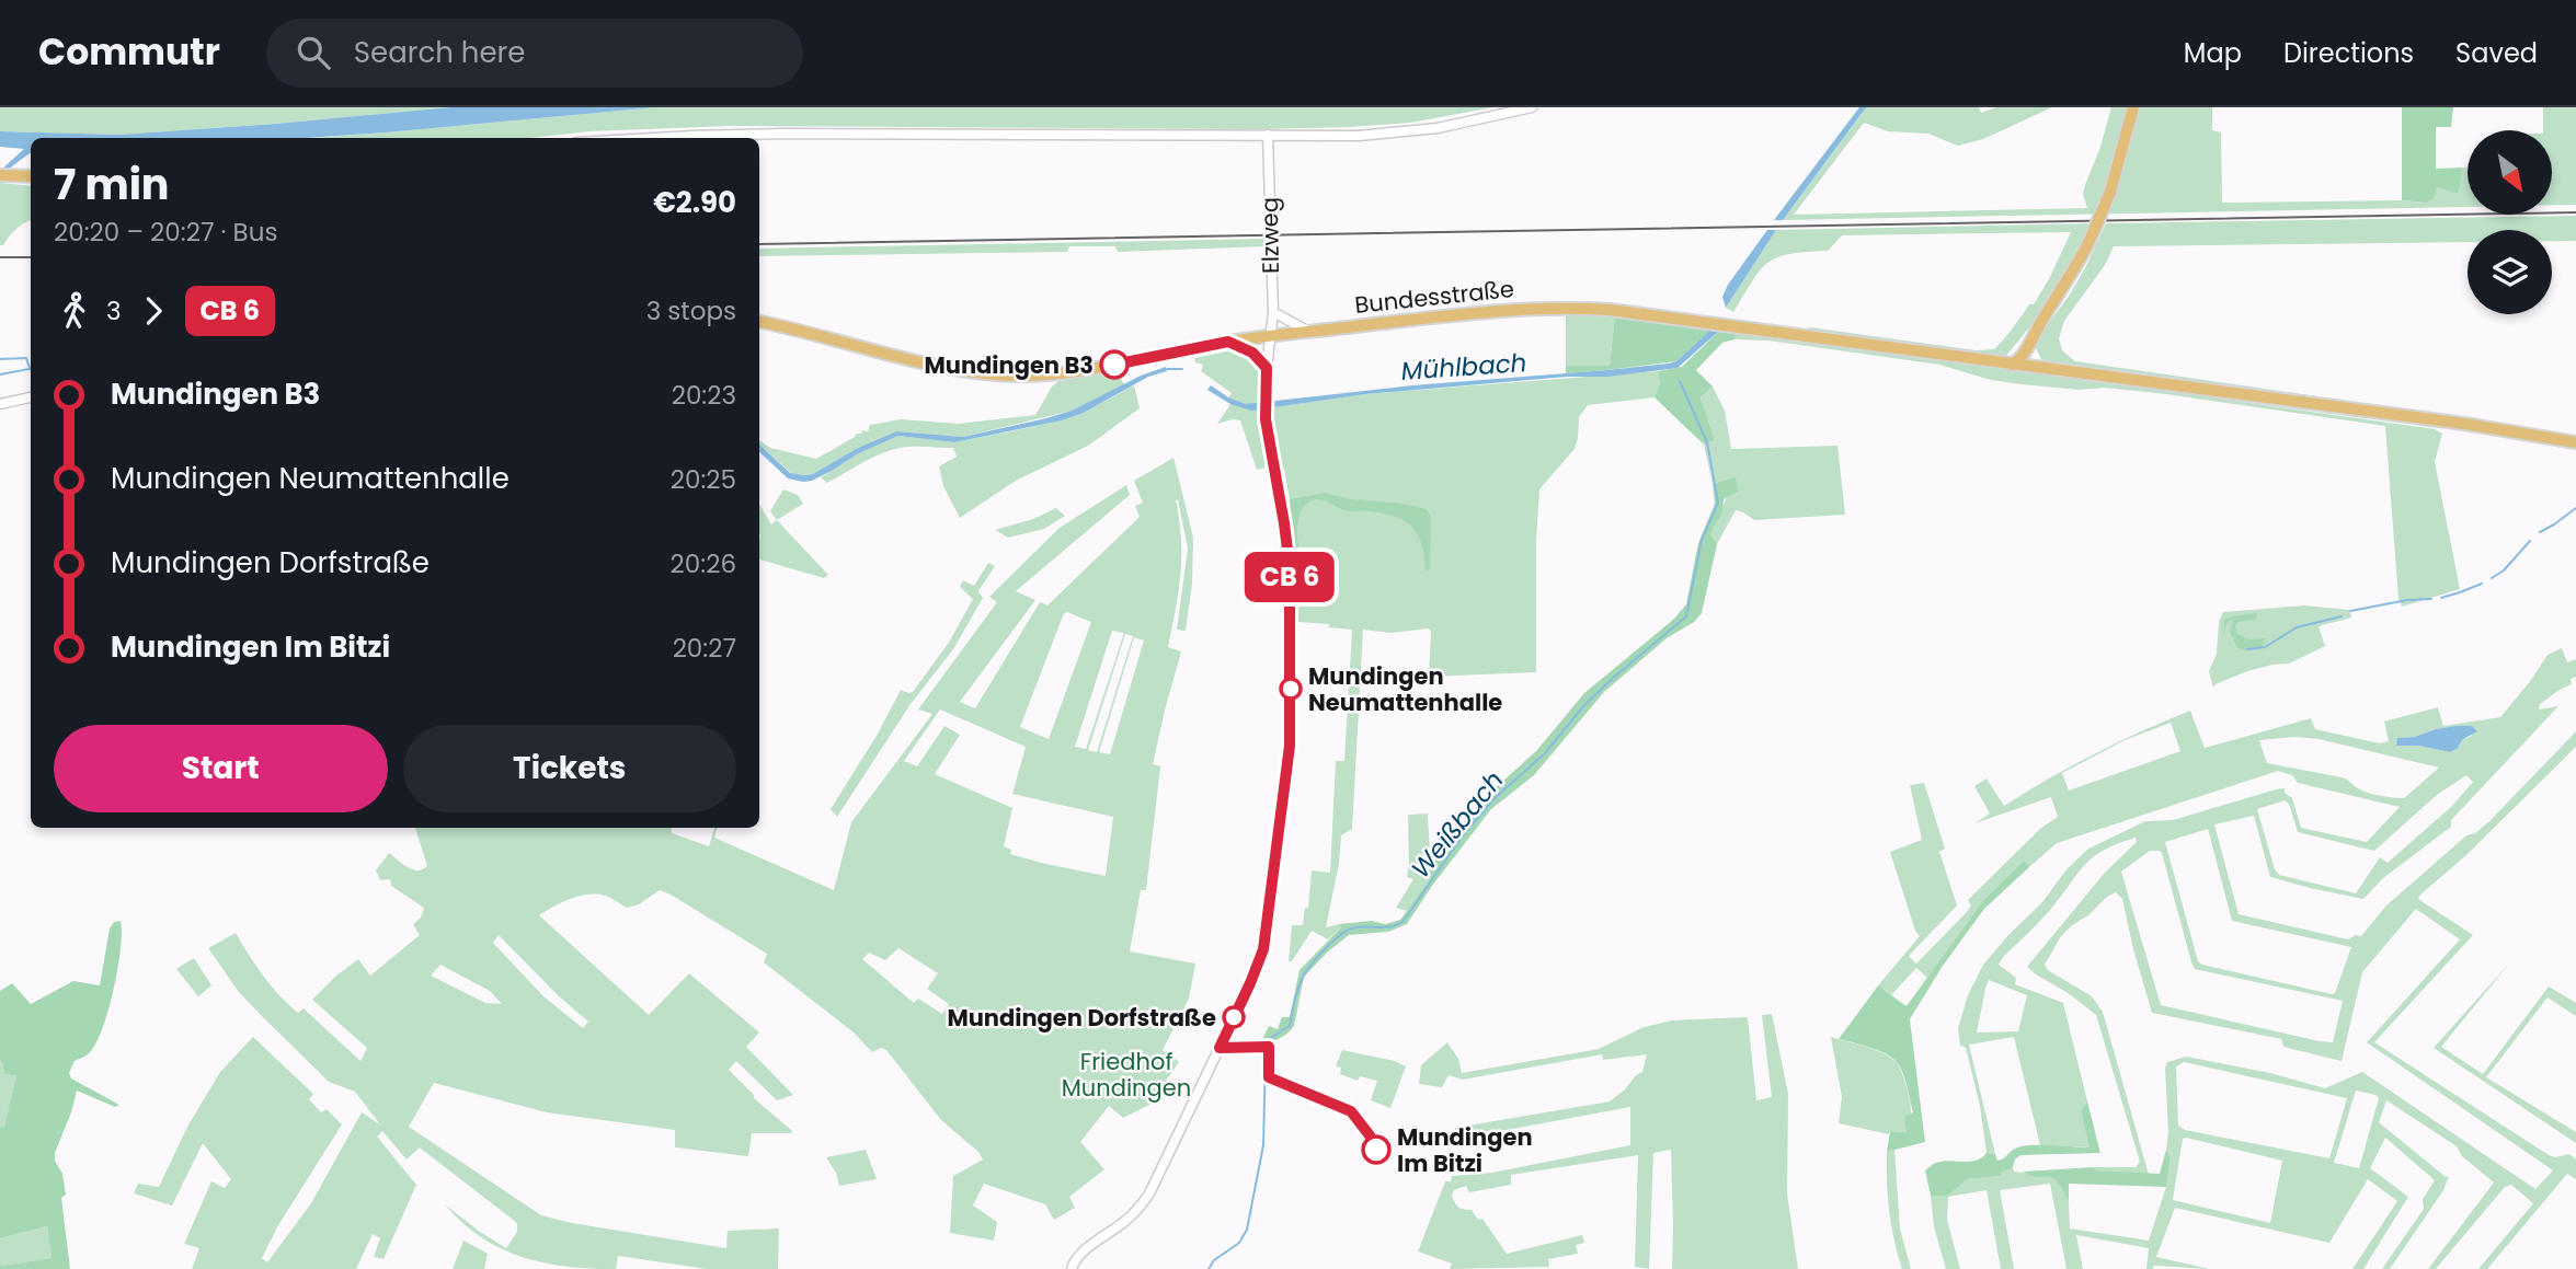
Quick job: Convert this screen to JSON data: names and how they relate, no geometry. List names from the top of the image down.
{
  "streets": {
    "main road": ["Bundesstraße"],
    "street": ["Elzweg"]
  },
  "crossings": [
    ["Elzweg", "Bundesstraße"]
  ],
  "water": ["Mühlbach", "Weißbach"],
  "parks": ["Friedhof Mundingen"],
  "places": [
    "Mundingen B3",
    "Mundingen Neumattenhalle",
    "Mundingen Dorfstraße",
    "Mundingen Im Bitzi"
  ],
  "north": "bottom right",
  "page": {
    "header": "Commutr",
    "search": "Search here",
    "nav": ["Map", "Directions", "Saved"],
    "on_map": "CB 6",
    "heading": ["7 min", "20:20 – 20:27 · Bus", "€2.90"],
    "legs": ["3", "CB 6", "3 stops"],
    "list": [
      {
        "name": "Mundingen B3",
        "value": "20:23"
      },
      {
        "name": "Mundingen Neumattenhalle",
        "value": "20:25"
      },
      {
        "name": "Mundingen Dorfstraße",
        "value": "20:26"
      },
      {
        "name": "Mundingen Im Bitzi",
        "value": "20:27"
      }
    ],
    "buttons": ["Start", "Tickets"]
  }
}
